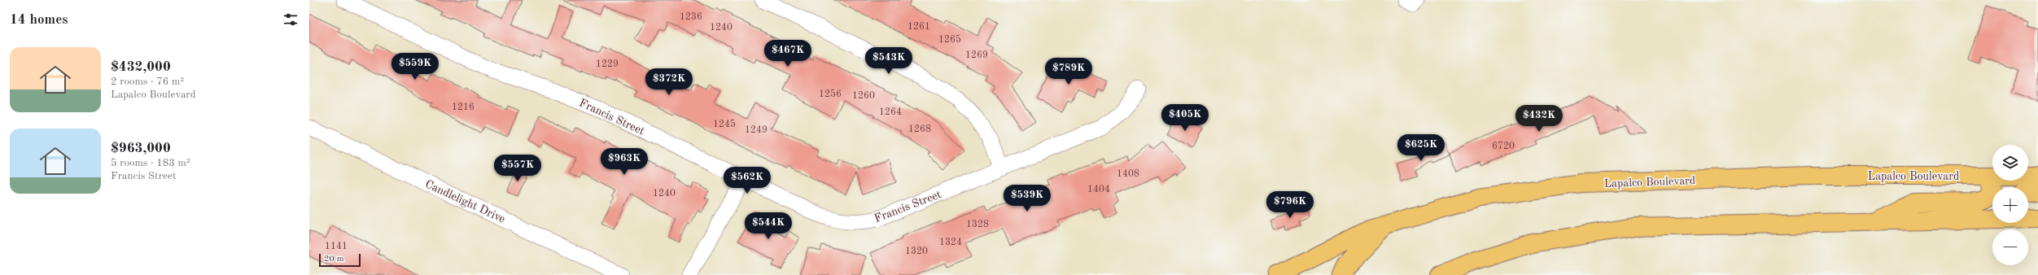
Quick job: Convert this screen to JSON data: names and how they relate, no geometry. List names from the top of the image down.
{
  "streets": {
    "main road": ["Lapalco Boulevard"],
    "street": ["Francis Street", "Candlelight Drive"]
  },
  "house_numbers": [
    "1236",
    "1261",
    "1240",
    "1265",
    "1269",
    "1229",
    "1256",
    "1260",
    "1216",
    "1264",
    "1245",
    "1268",
    "1249",
    "6720",
    "1408",
    "1404",
    "1240",
    "1328",
    "1324",
    "1141",
    "1320"
  ],
  "scale_bar": "20 m",
  "page": {
    "heading": "14 homes",
    "list": [
      {
        "name": "$432,000",
        "note": "2 rooms · 76 m² · Lapalco Boulevard"
      },
      {
        "name": "$963,000",
        "note": "5 rooms · 183 m² · Francis Street"
      }
    ],
    "price": [
      "$467K",
      "$543K",
      "$559K",
      "$789K",
      "$372K",
      "$405K",
      "$432K",
      "$625K",
      "$963K",
      "$557K",
      "$562K",
      "$539K",
      "$796K",
      "$544K"
    ],
    "map_buttons": ["+", "−"],
    "scale": "20 m"
  }
}
